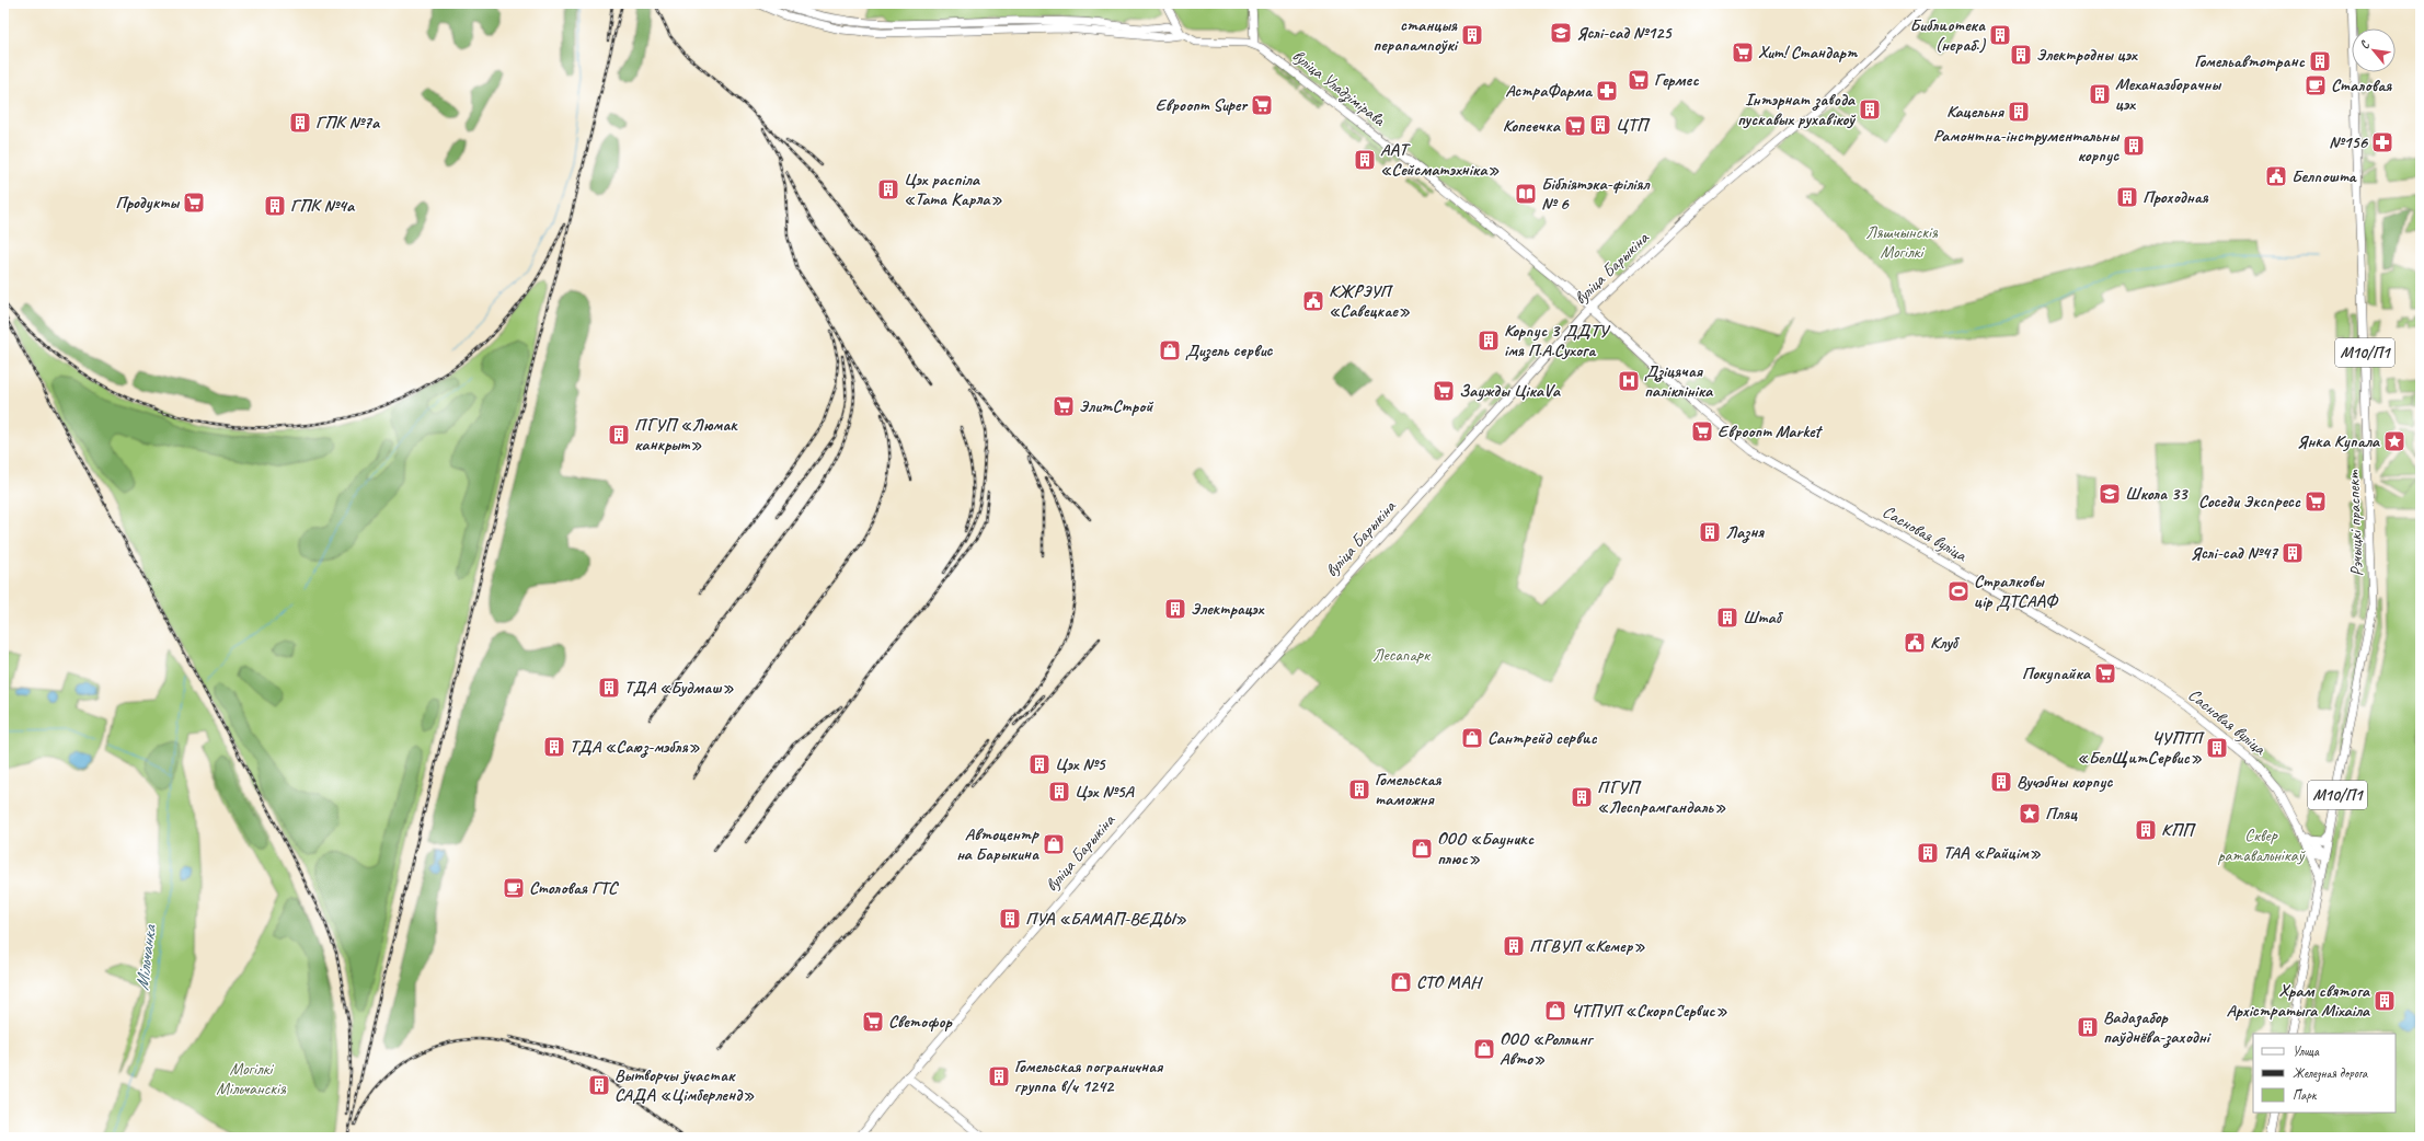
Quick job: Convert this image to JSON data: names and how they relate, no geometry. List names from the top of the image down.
{
  "streets": {
    "main road": [
      "вуліца Уладзімірава",
      "вуліца Барыкіна",
      "М10/П1",
      "Рэчыцкі праспект",
      "Сасновая вуліца"
    ]
  },
  "crossings": [
    ["вуліца Уладзімірава", "вуліца Барыкіна"],
    ["вуліца Уладзімірава", "Сасновая вуліца"],
    ["вуліца Барыкіна", "Сасновая вуліца"],
    ["Рэчыцкі праспект", "Сасновая вуліца"]
  ],
  "water": ["Мільчанка"],
  "parks": [
    "Ляшчынскія Могілкі",
    "Лесапарк",
    "Сквер ратавальнікаў",
    "Могілкі Мільчанскія"
  ],
  "places": {
    "school or university": ["Яслі-сад №125", "Школа 33"],
    "building": [
      "станцыя перапампоўкі",
      "Библиотека (нераб.)",
      "Электродны цэх",
      "Гомельавтотранс",
      "Механазборачны цэх",
      "Інтэрнат завода пускавых рухавікоў",
      "Кацельня",
      "ГПК №7а",
      "ЦТП",
      "Рамонтна-інструментальны корпус",
      "ААТ «Сейсматэхніка»",
      "Цэх распіла «Тата Карла»",
      "Проходная",
      "ГПК №4а",
      "Корпус 3 ДДТУ імя П.А.Сухога",
      "ПГУП «Люмак канкрыт»",
      "Лазня",
      "Яслі-сад №47",
      "Электрацэх",
      "Штаб",
      "ТДА «Будмаш»",
      "ТДА «Саюз-мэбля»",
      "ЧУПТП «БелЩитСервис»",
      "Цэх №5",
      "Вучэбны корпус",
      "Гомельская таможня",
      "Цэх №5А",
      "ПГУП «Леспрамгандаль»",
      "КПП",
      "ТАА «Райцім»",
      "ПУА «БАМАП-ВЕДЫ»",
      "ПГВУП «Кемер»",
      "Храм святога Архістратыга Міхаіла",
      "Вадазабор паўднёва-заходні",
      "Гомельская пограничная группа в/ч 1242",
      "Вытворчы ўчастак САДА «Цімберленд»"
    ],
    "supermarket": [
      "Хит! Стандарт",
      "Гермес",
      "Евроопт Super",
      "Копеечка",
      "Продукты",
      "Заужды ЦікаVа",
      "ЭлитСтрой",
      "Евроопт Market",
      "Соседи Экспресс",
      "Покупайка",
      "Светофор"
    ],
    "cafe": ["Сталовая", "Столовая ГТС"],
    "pharmacy": ["АстраФарма", "№156"],
    "public building": ["Белпошта", "КЖРЭУП «Савецкае»", "Клуб"],
    "library": ["Бібліятэка-філіял № 6"],
    "shop": [
      "Дизель сервис",
      "Сантрейд сервис",
      "Автоцентр на Барыкина",
      "ООО «Бауникс плюс»",
      "СТО МАН",
      "ЧТПУП «СкорпСервис»",
      "ООО «Роллинг Авто»"
    ],
    "hospital": ["Дзіцячая паліклініка"],
    "place": ["Янка Купала", "Пляц"],
    "sports": ["Стралковы цір ДТСААФ"]
  },
  "legend": ["Улица", "Железная дорога", "Парк"],
  "north": "top left"
}
